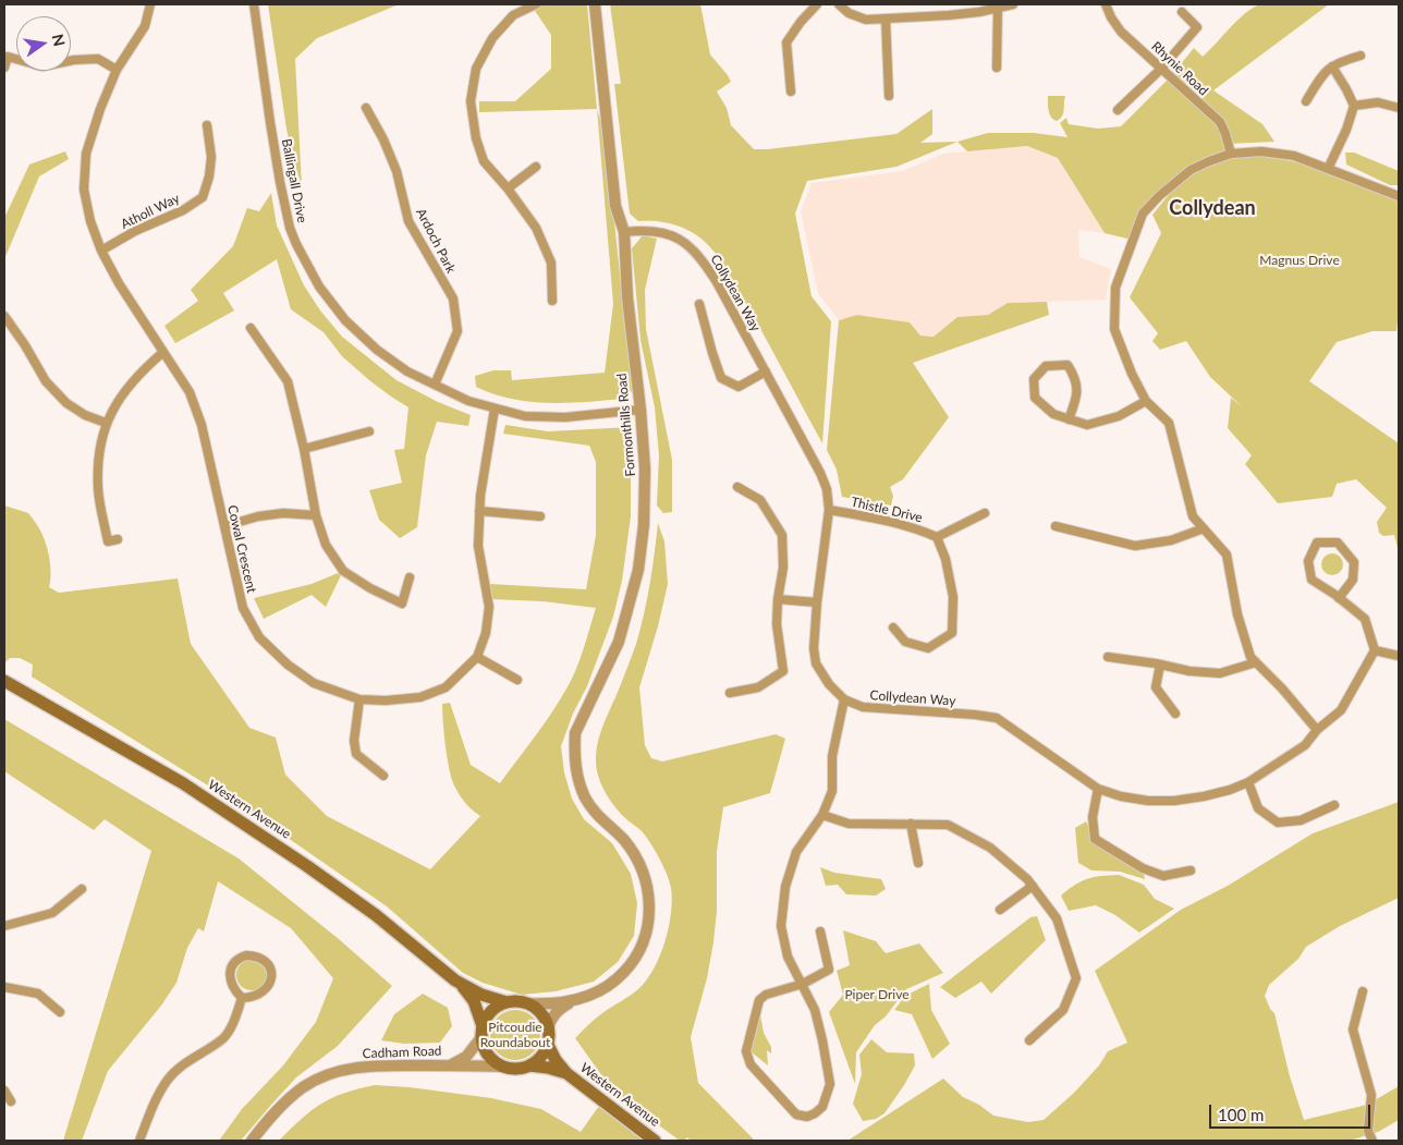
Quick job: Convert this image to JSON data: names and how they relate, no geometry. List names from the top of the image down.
{
  "streets": {
    "main road": ["Western Avenue"],
    "street": [
      "Rhynie Road",
      "Ballingall Drive",
      "Atholl Way",
      "Ardoch Park",
      "Collydean Way",
      "Formonthills Road",
      "Thistle Drive",
      "Cowal Crescent",
      "Cadham Road"
    ]
  },
  "crossings": [
    ["Ballingall Drive", "Ardoch Park"],
    ["Ballingall Drive", "Formonthills Road"],
    ["Ballingall Drive", "Cowal Crescent"],
    ["Atholl Way", "Cowal Crescent"],
    ["Collydean Way", "Formonthills Road"],
    ["Collydean Way", "Thistle Drive"],
    ["Formonthills Road", "Western Avenue"],
    ["Formonthills Road", "Cadham Road"],
    ["Western Avenue", "Cadham Road"]
  ],
  "districts": ["Collydean"],
  "parks": ["Magnus Drive", "Piper Drive", "Pitcoudie Roundabout"],
  "scale_bar": "100 m",
  "north": "right"
}
